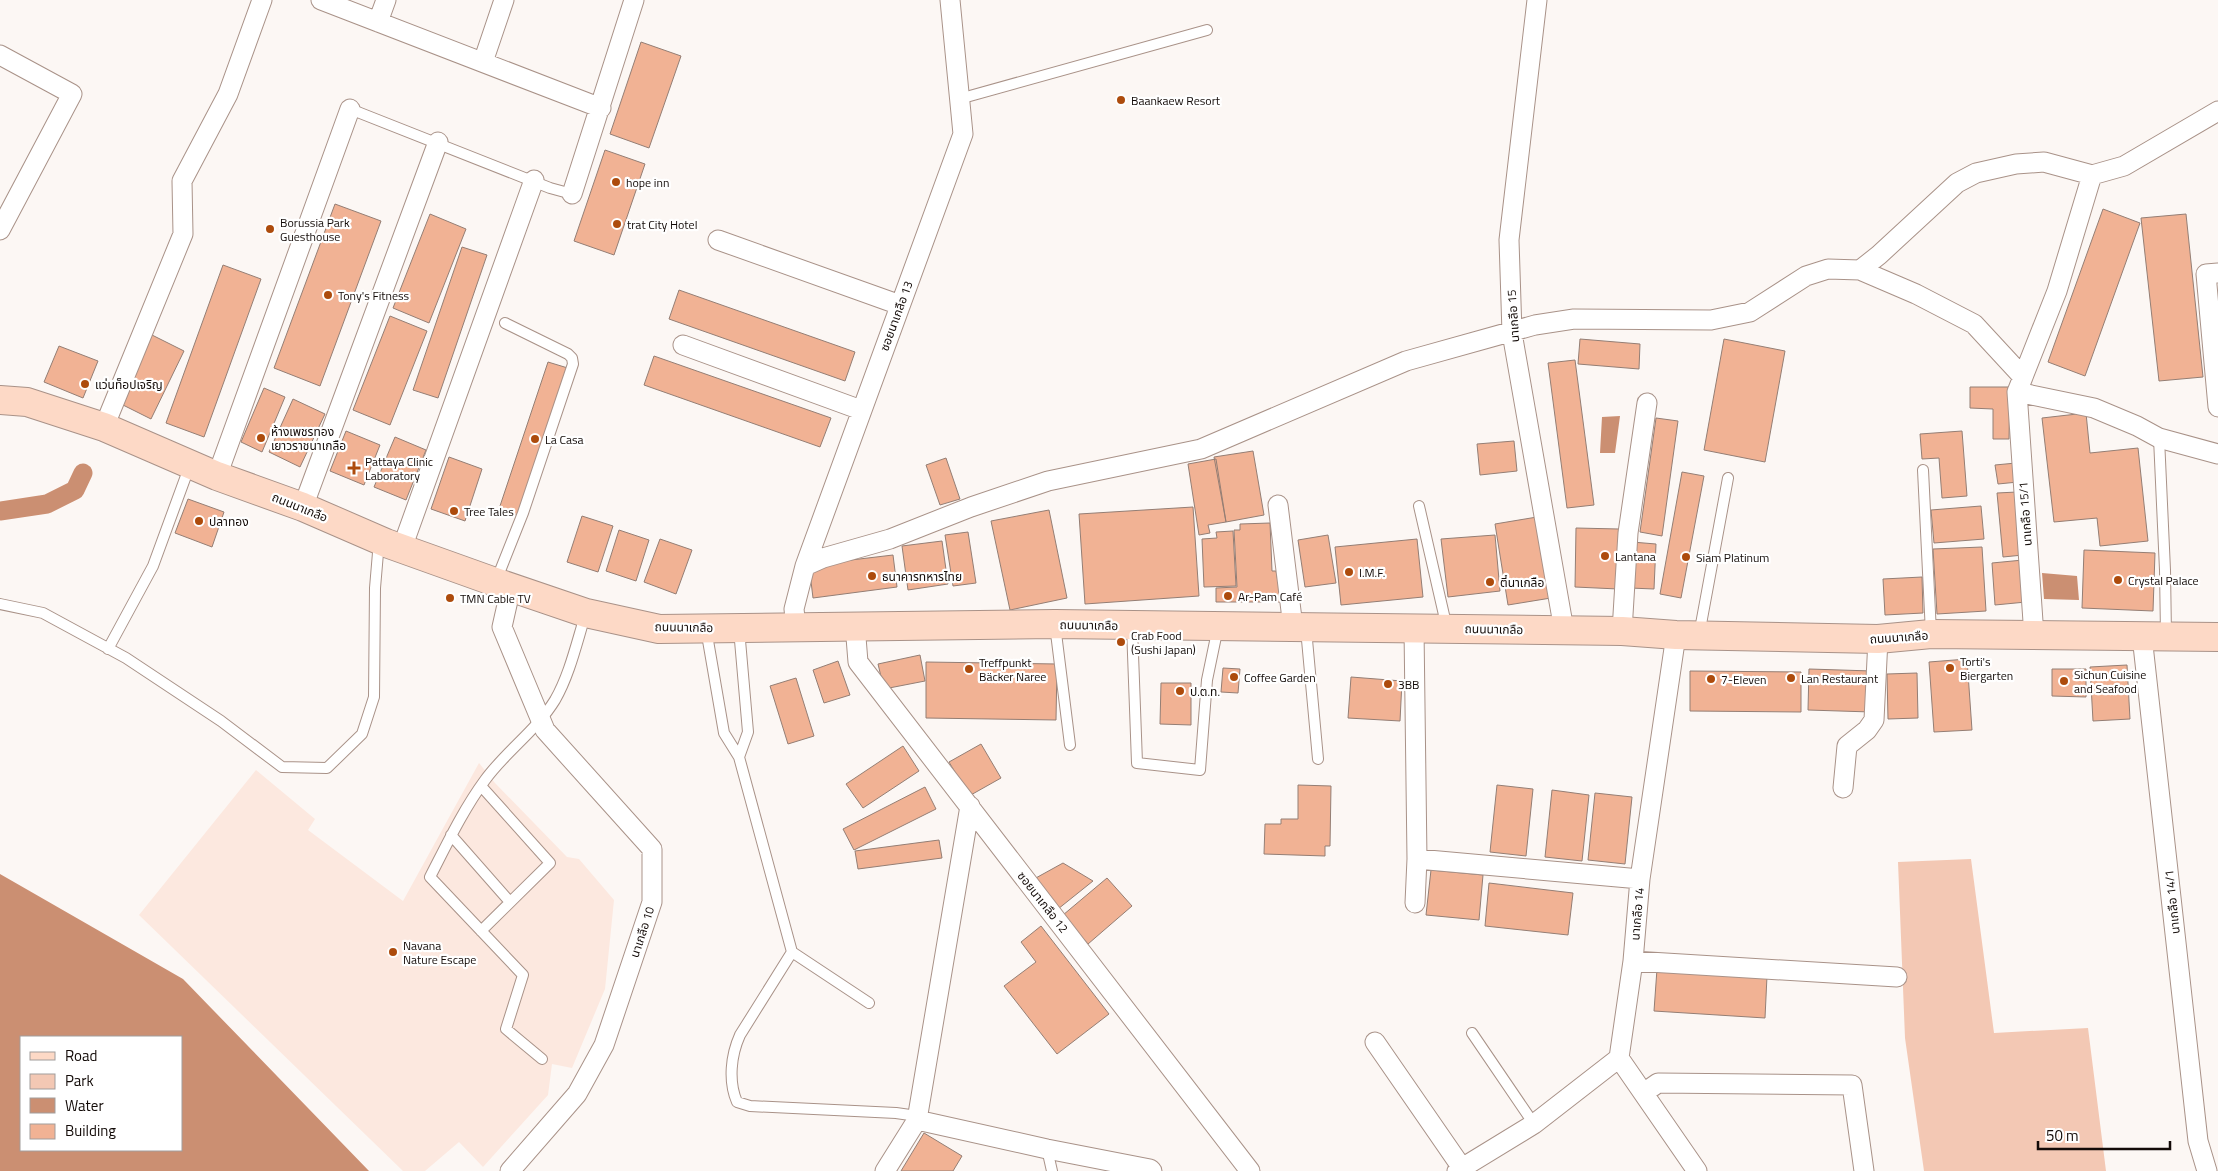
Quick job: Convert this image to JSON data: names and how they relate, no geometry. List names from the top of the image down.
{
  "streets": {
    "street": [
      "ซอยนาเกลือ 13",
      "นาเกลือ 15",
      "ถนนนาเกลือ",
      "นาเกลือ 15/1",
      "ซอยนาเกลือ 12",
      "นาเกลือ 14/1",
      "นาเกลือ 14",
      "นาเกลือ 10"
    ]
  },
  "crossings": [
    ["ซอยนาเกลือ 13", "ถนนนาเกลือ"],
    ["นาเกลือ 15", "ถนนนาเกลือ"],
    ["ถนนนาเกลือ", "นาเกลือ 15/1"],
    ["ถนนนาเกลือ", "ซอยนาเกลือ 12"],
    ["ถนนนาเกลือ", "นาเกลือ 14/1"],
    ["ถนนนาเกลือ", "นาเกลือ 14"],
    ["ถนนนาเกลือ", "นาเกลือ 10"]
  ],
  "places": {
    "other": [
      "Baankaew Resort",
      "hope inn",
      "trat City Hotel",
      "Borussia Park Guesthouse",
      "Tony's Fitness",
      "แว่นท็อปเจริญ",
      "ห้างเพชรทอง เยาวราชนาเกลือ",
      "La Casa",
      "Tree Tales",
      "ปลาทอง",
      "Lantana",
      "Siam Platinum",
      "I.M.F.",
      "ธนาคารทหารไทย",
      "Crystal Palace",
      "ตี๋นาเกลือ",
      "Ar-Pam Café",
      "TMN Cable TV",
      "Crab Food (Sushi Japan)",
      "Torti's Biergarten",
      "Treffpunkt Bäcker Naree",
      "Coffee Garden",
      "Lan Restaurant",
      "7-Eleven",
      "Sichun Cuisine and Seafood",
      "3BB",
      "ป.ต.ท.",
      "Navana Nature Escape"
    ],
    "health": ["Pattaya Clinic Laboratory"]
  },
  "legend": [
    "Road",
    "Park",
    "Water",
    "Building"
  ],
  "scale_bar": "50 m"
}
